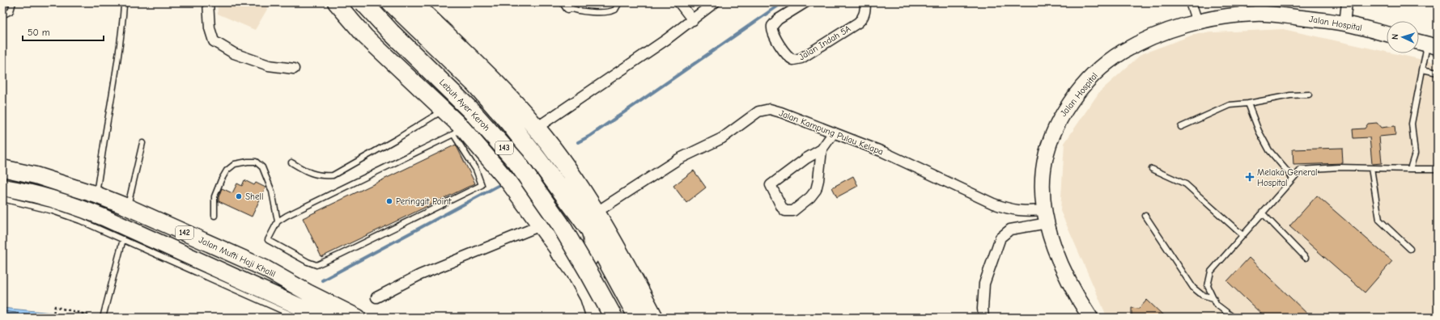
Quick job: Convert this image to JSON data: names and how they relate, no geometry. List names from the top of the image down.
{
  "streets": {
    "highway": ["Lebuh Ayer Keroh", "143"],
    "main road": ["142", "Jalan Mufti Haji Khalil"],
    "street": ["Jalan Hospital", "Jalan Indah 5A", "Jalan Kampung Pulau Kelapa"]
  },
  "crossings": [
    ["Jalan Hospital", "Jalan Kampung Pulau Kelapa"]
  ],
  "places": {
    "health": ["Melaka General Hospital"],
    "other": ["Shell", "Peringgit Point"]
  },
  "scale_bar": "50 m",
  "north": "left"
}
